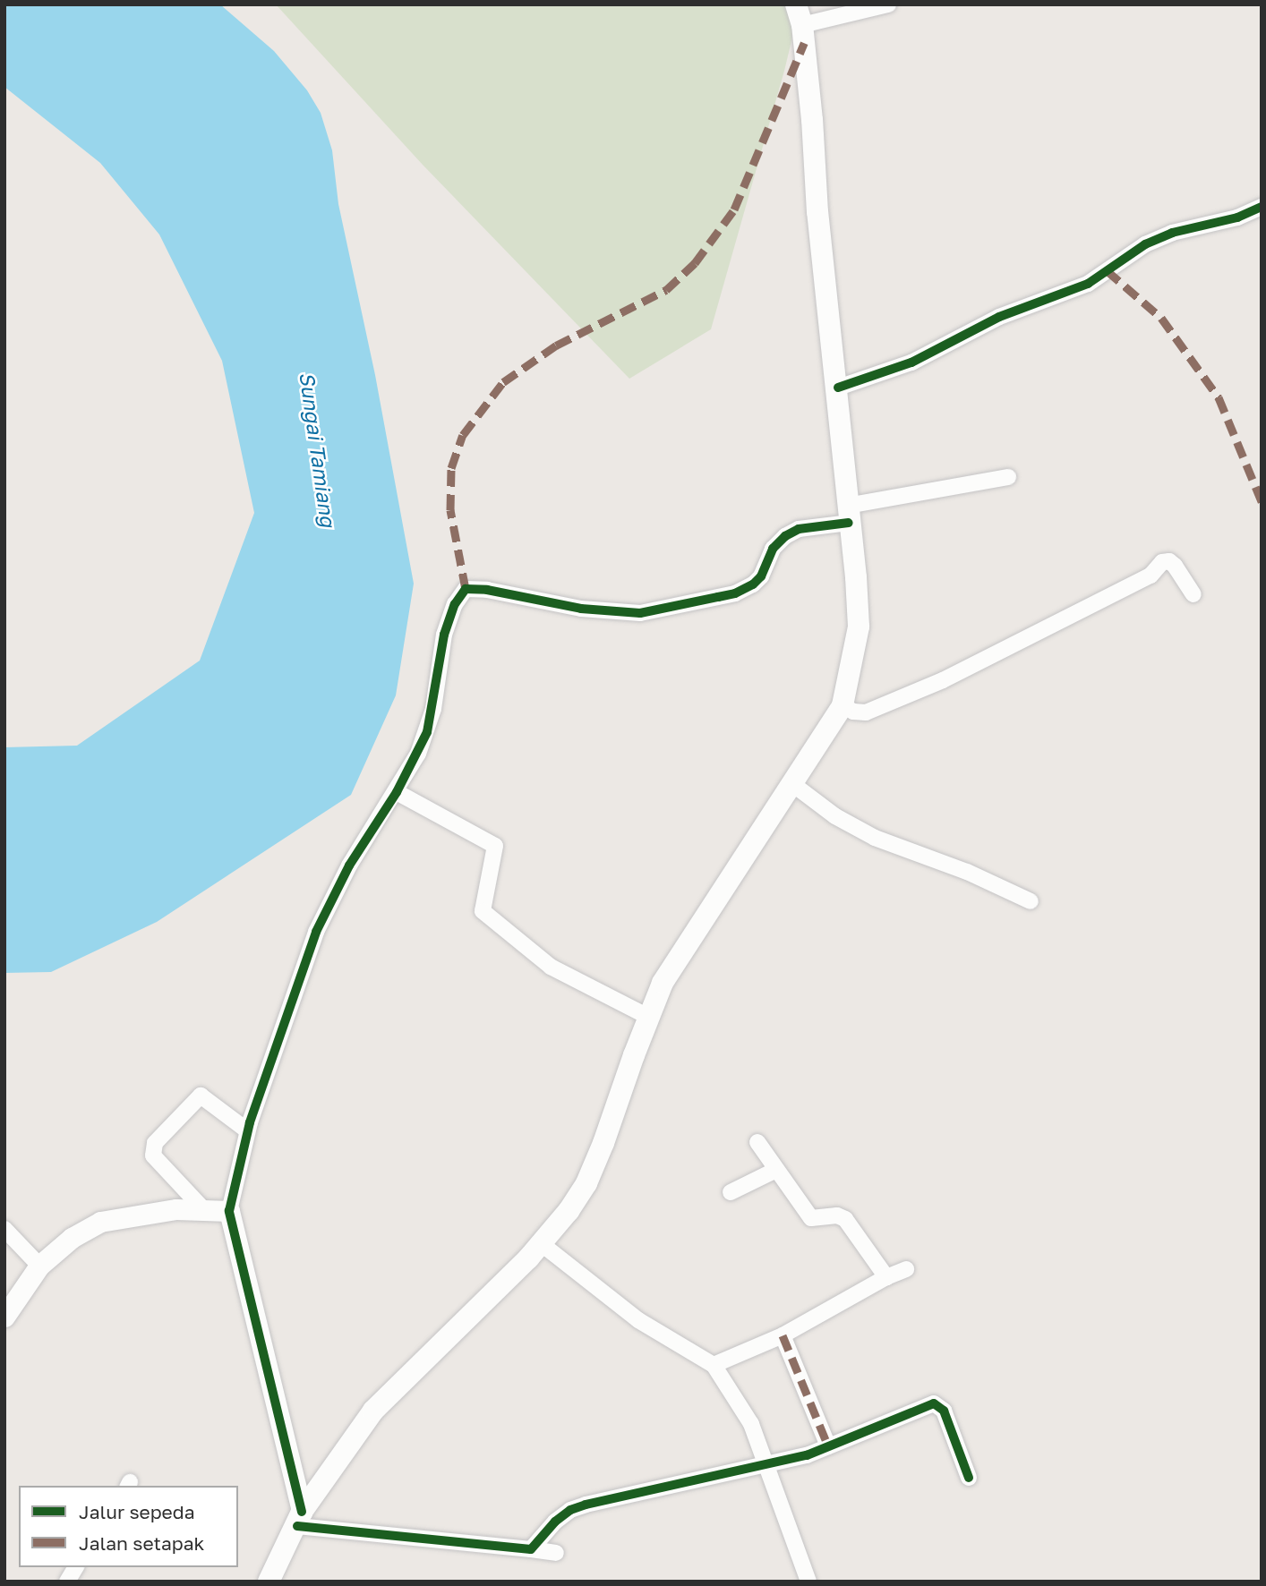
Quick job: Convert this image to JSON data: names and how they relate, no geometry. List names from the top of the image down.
{
  "water": ["Sungai Tamiang"],
  "legend": ["Jalur sepeda", "Jalan setapak"]
}
